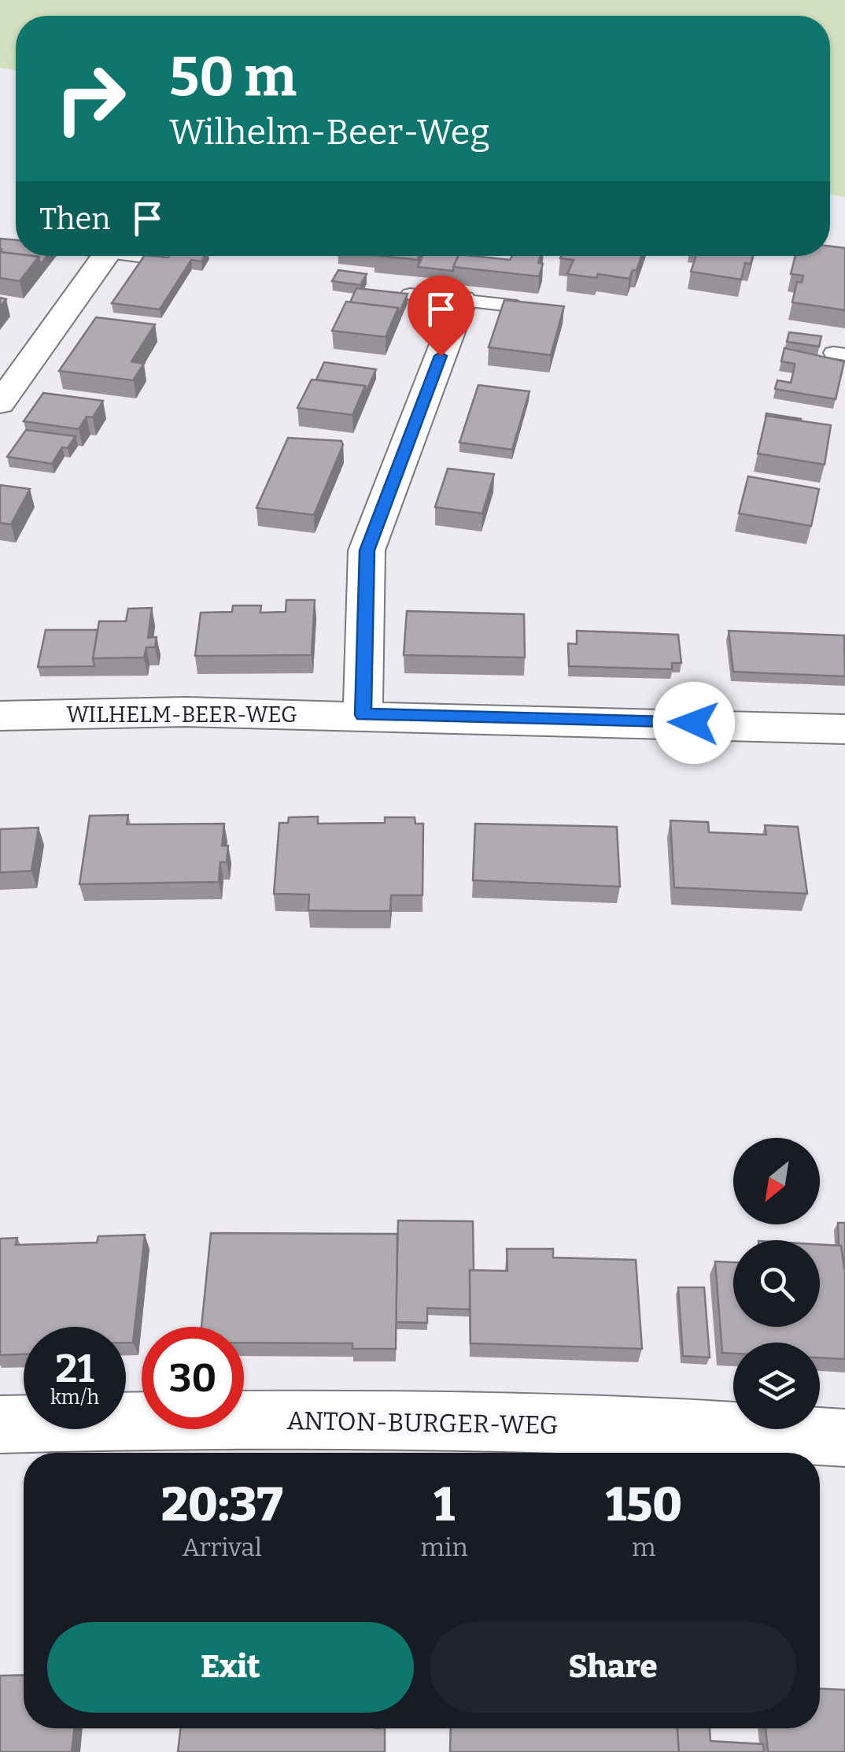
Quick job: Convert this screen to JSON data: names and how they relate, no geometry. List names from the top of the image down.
{
  "streets": {
    "street": ["WILHELM-BEER-WEG", "ANTON-BURGER-WEG"]
  },
  "north": "bottom left",
  "page": {
    "turn": ["50 m", "Wilhelm-Beer-Weg"],
    "then": "Then",
    "speed": "21 km/h",
    "limit": "30",
    "eta": [
      "20:37",
      "Arrival",
      "1",
      "min",
      "150",
      "m"
    ],
    "buttons": ["Exit", "Share"]
  }
}
